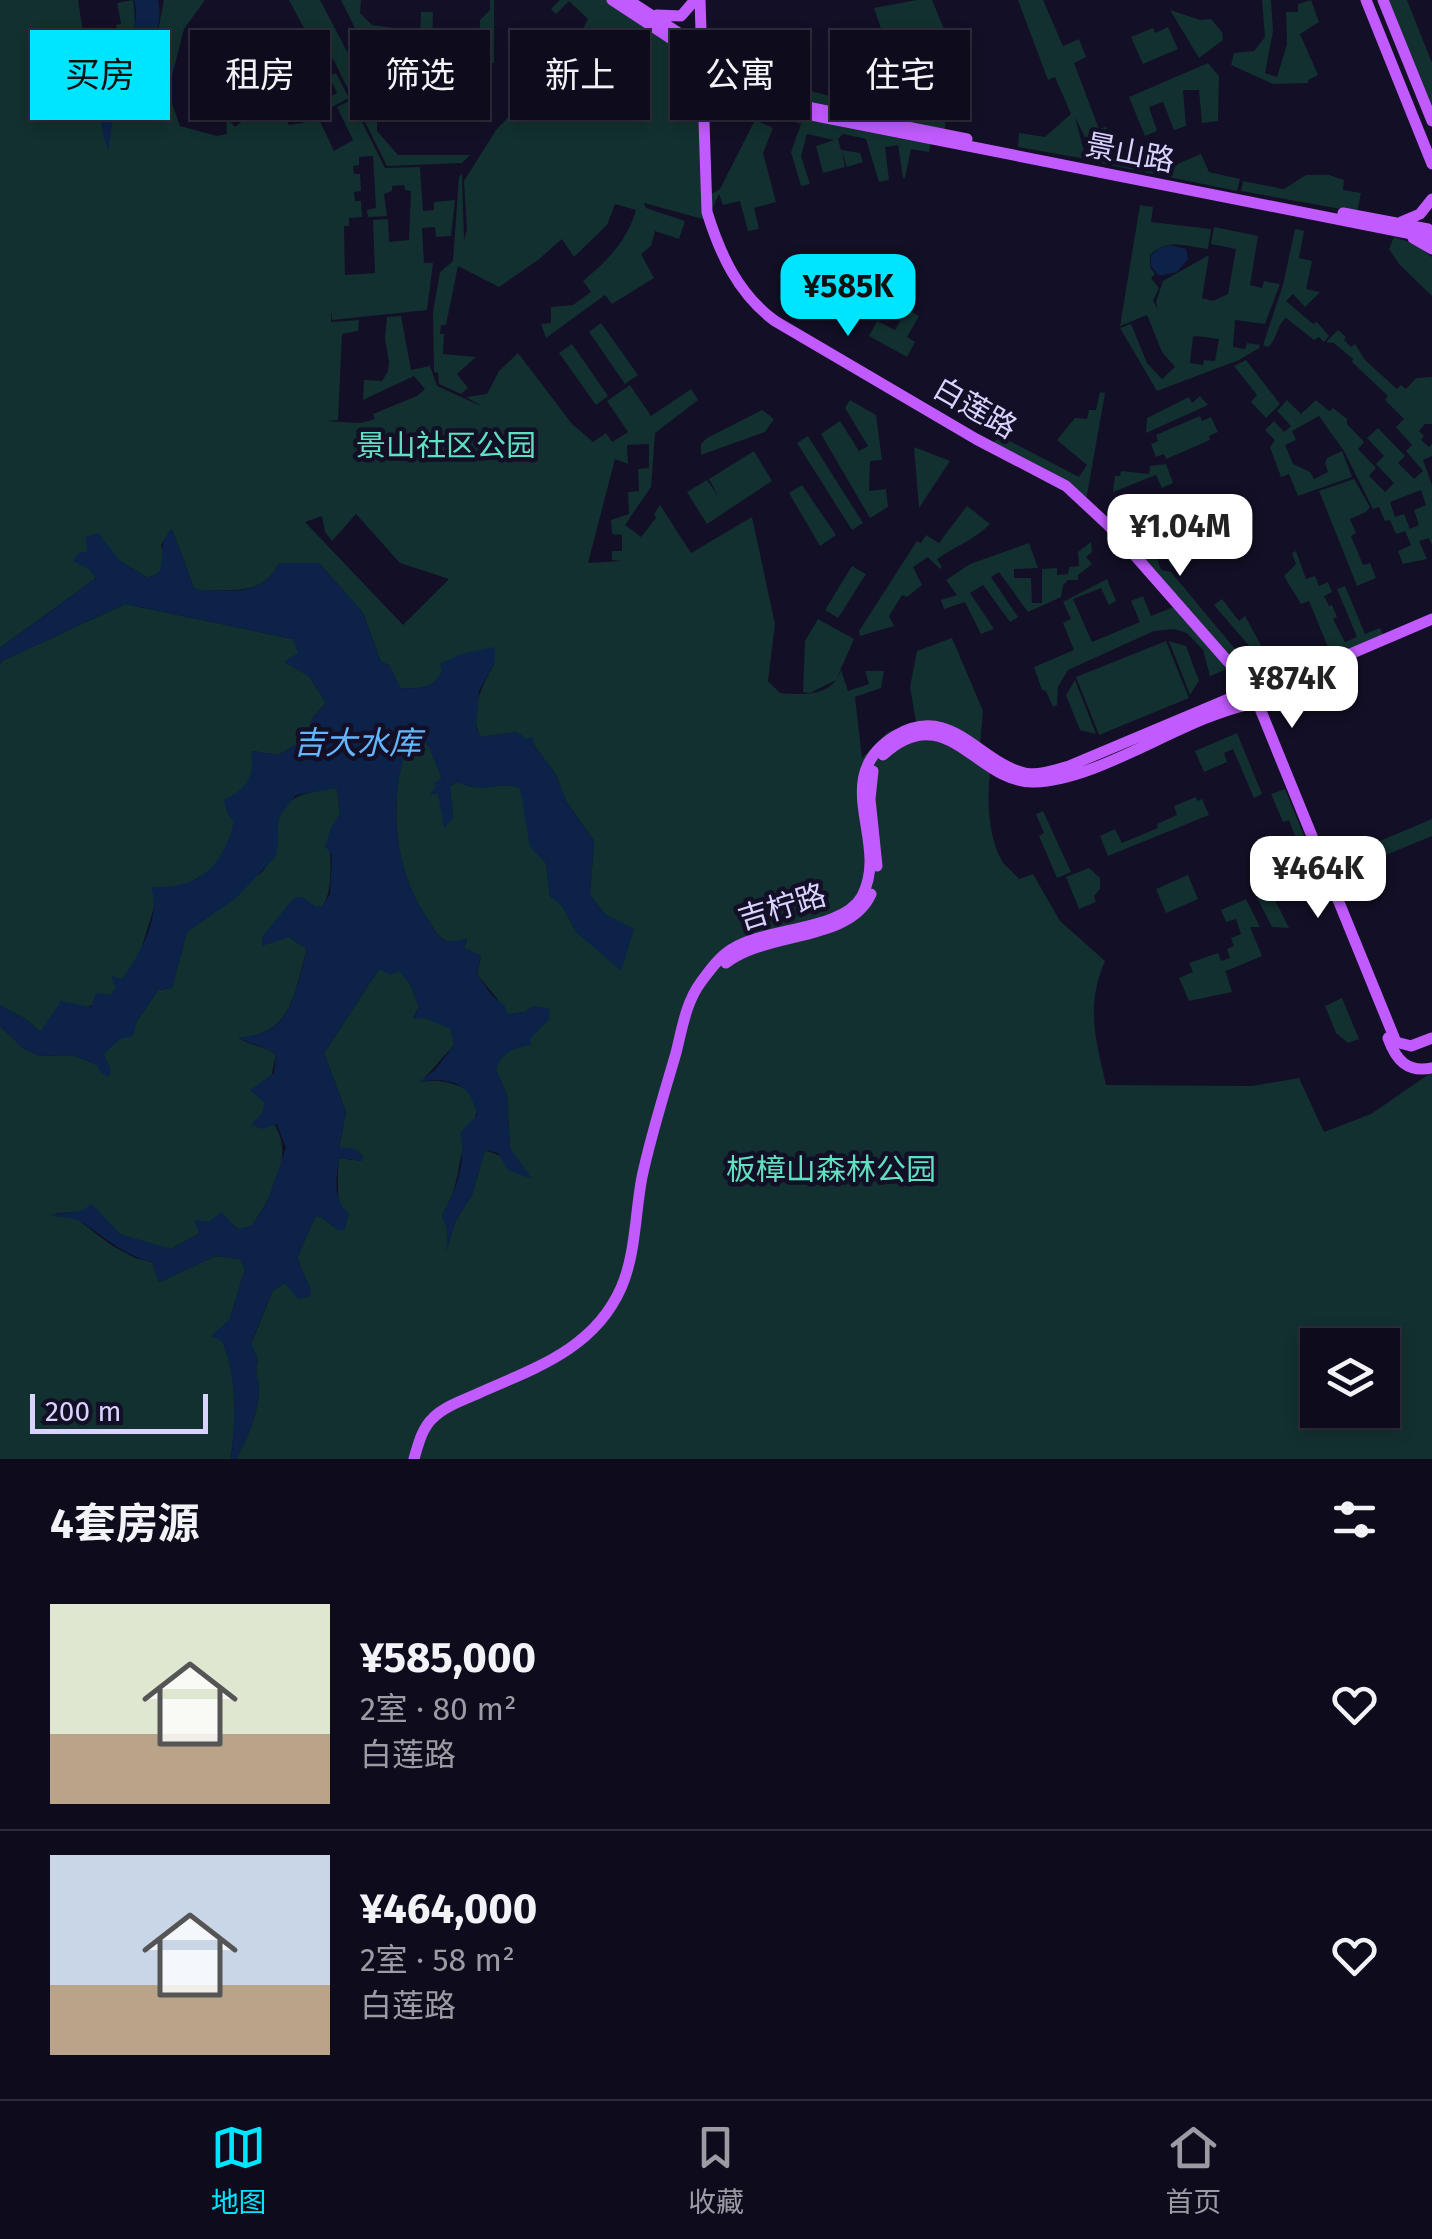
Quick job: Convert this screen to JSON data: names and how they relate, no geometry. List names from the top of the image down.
{
  "streets": {
    "main road": ["景山路", "白莲路", "吉柠路"]
  },
  "crossings": [
    ["白莲路", "吉柠路"]
  ],
  "water": ["吉大水库"],
  "parks": ["景山社区公园", "板樟山森林公园"],
  "scale_bar": "200 m",
  "page": {
    "chip": [
      "买房",
      "租房",
      "筛选",
      "新上",
      "公寓",
      "住宅"
    ],
    "price": [
      "¥585K",
      "¥1.04M",
      "¥874K",
      "¥464K"
    ],
    "scale": "200 m",
    "heading": "4套房源",
    "list": [
      {
        "name": "¥585,000",
        "note": "2室 · 80 m² · 白莲路"
      },
      {
        "name": "¥464,000",
        "note": "2室 · 58 m² · 白莲路"
      }
    ],
    "tabs": ["地图", "收藏", "首页"]
  }
}
